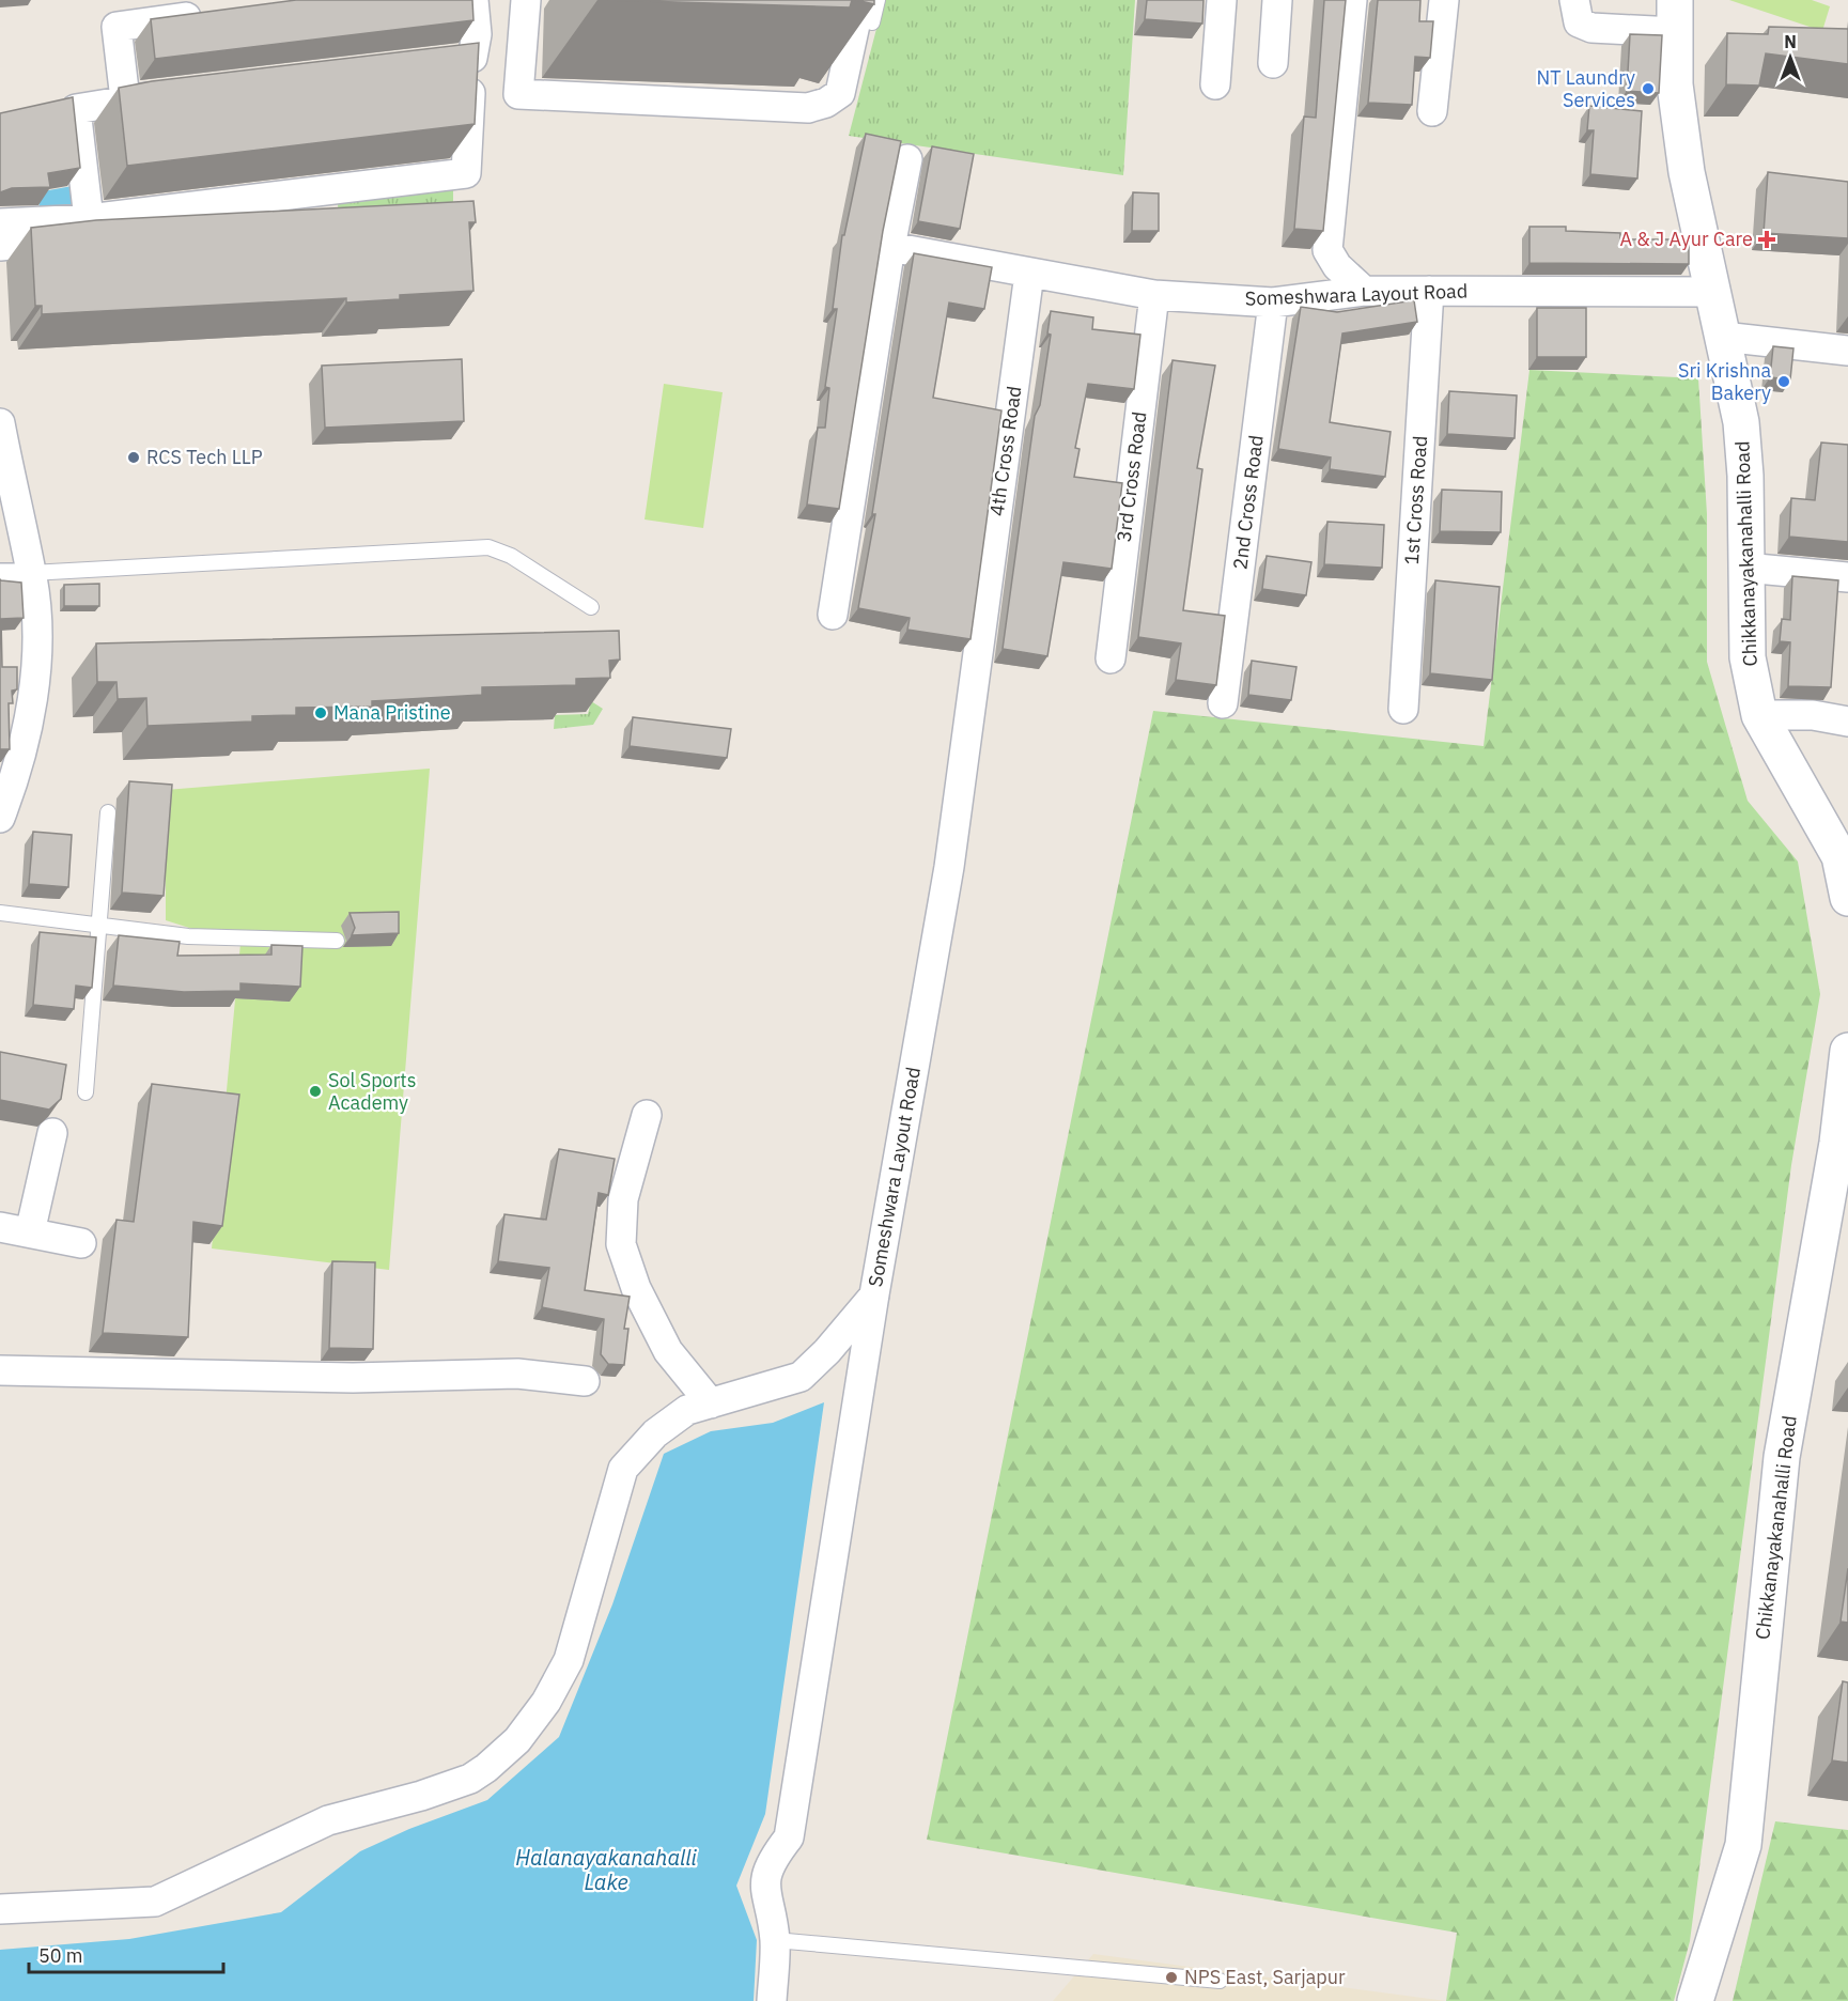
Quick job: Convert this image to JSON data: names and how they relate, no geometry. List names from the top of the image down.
{
  "streets": {
    "main road": ["Chikkanayakanahalli Road"],
    "street": [
      "Someshwara Layout Road",
      "4th Cross Road",
      "3rd Cross Road",
      "1st Cross Road",
      "2nd Cross Road"
    ]
  },
  "crossings": [
    ["Someshwara Layout Road", "4th Cross Road"],
    ["Someshwara Layout Road", "3rd Cross Road"],
    ["Someshwara Layout Road", "1st Cross Road"],
    ["Someshwara Layout Road", "2nd Cross Road"],
    ["Someshwara Layout Road", "Chikkanayakanahalli Road"]
  ],
  "water": ["Halanayakanahalli Lake"],
  "places": {
    "other": [
      "NT Laundry Services",
      "Sri Krishna Bakery",
      "RCS Tech LLP",
      "Mana Pristine",
      "Sol Sports Academy",
      "NPS East, Sarjapur"
    ],
    "health": ["A & J Ayur Care"]
  },
  "scale_bar": "50 m",
  "north": "top"
}
